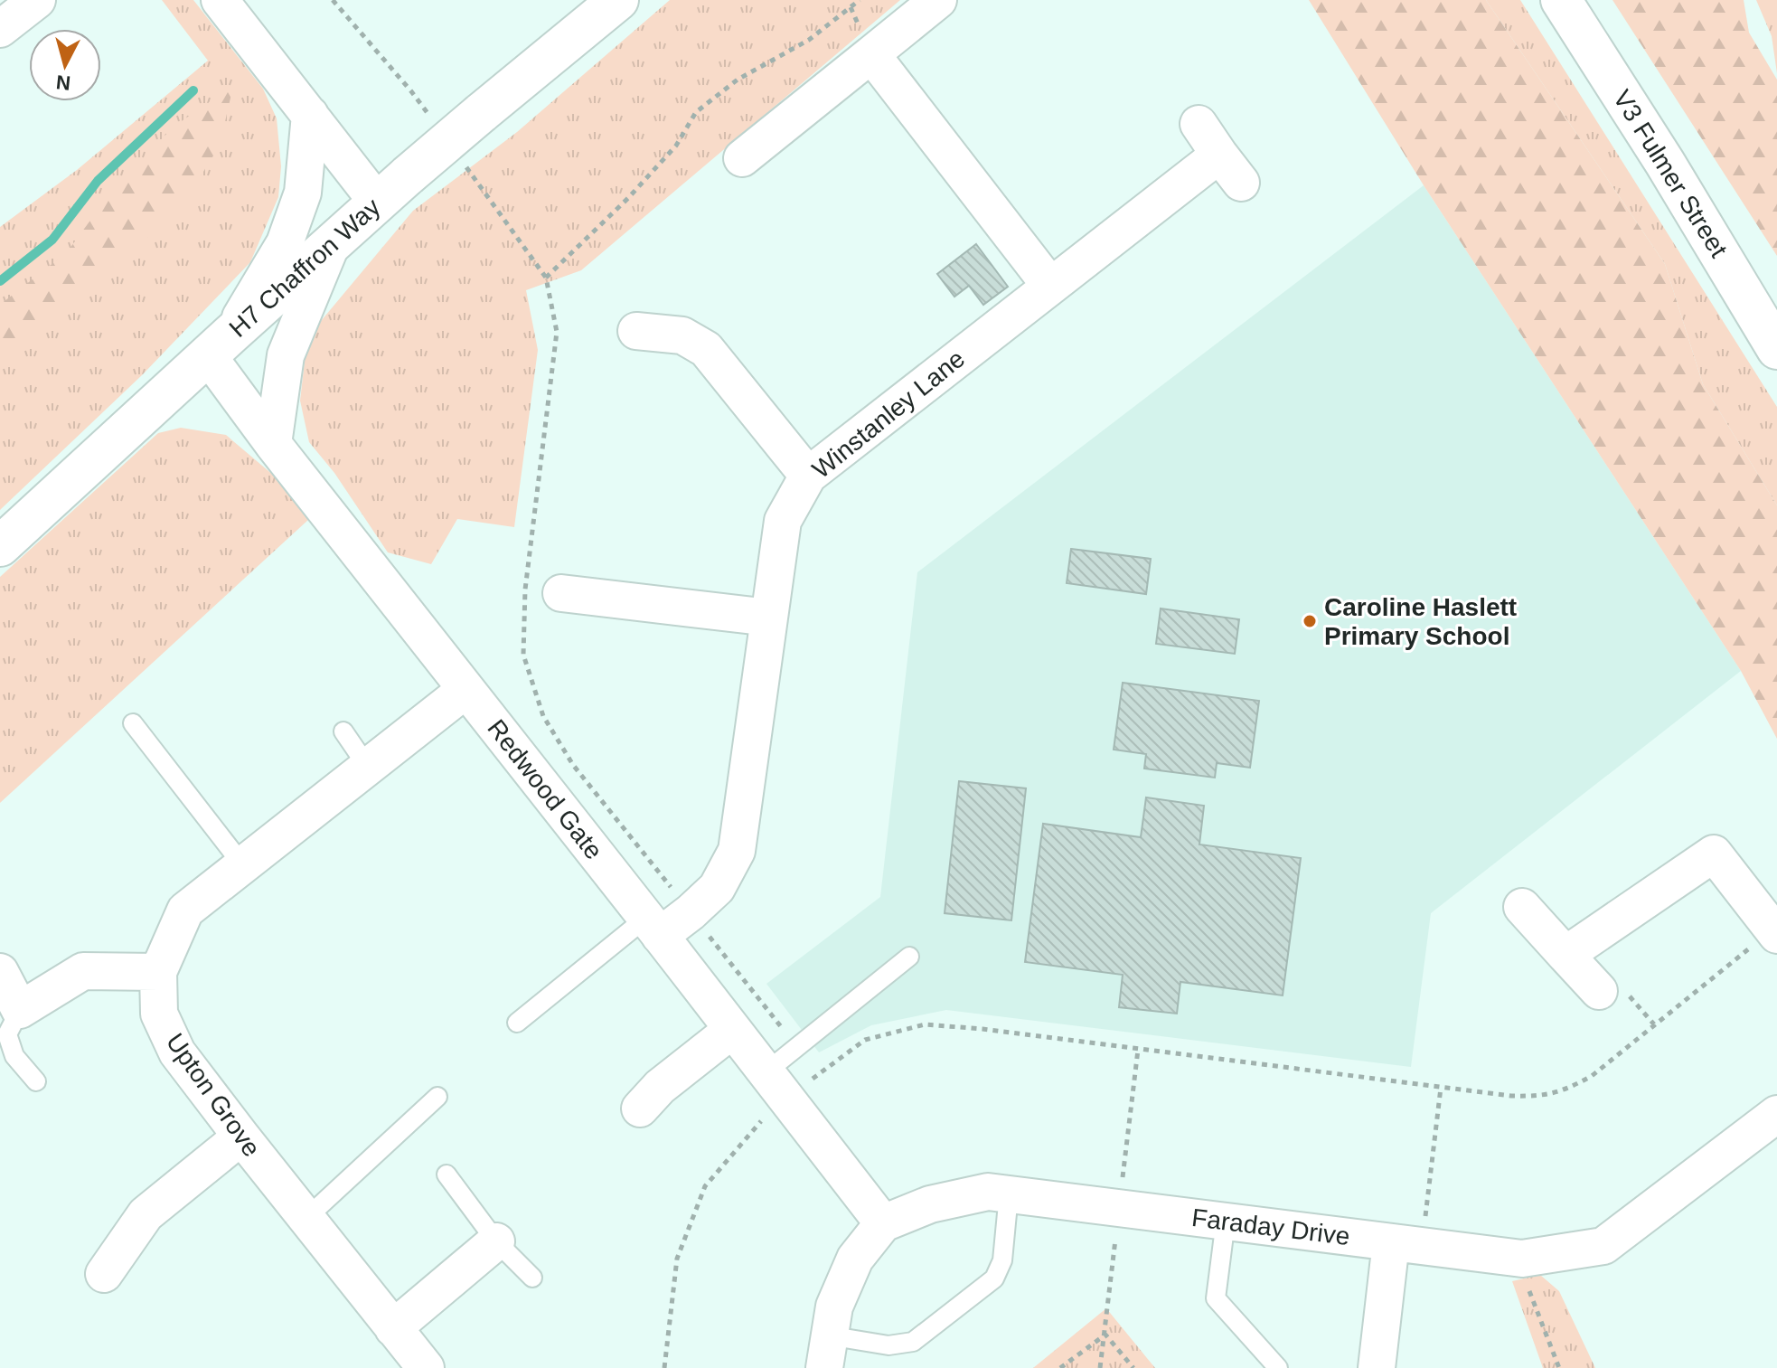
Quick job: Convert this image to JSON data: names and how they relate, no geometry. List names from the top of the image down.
{
  "streets": {
    "street": [
      "V3 Fulmer Street",
      "H7 Chaffron Way",
      "Winstanley Lane",
      "Redwood Gate",
      "Upton Grove",
      "Faraday Drive"
    ]
  },
  "crossings": [
    ["H7 Chaffron Way", "Redwood Gate"],
    ["Winstanley Lane", "Redwood Gate"],
    ["Redwood Gate", "Upton Grove"],
    ["Redwood Gate", "Faraday Drive"]
  ],
  "places": ["Caroline Haslett Primary School"],
  "north": "bottom"
}
